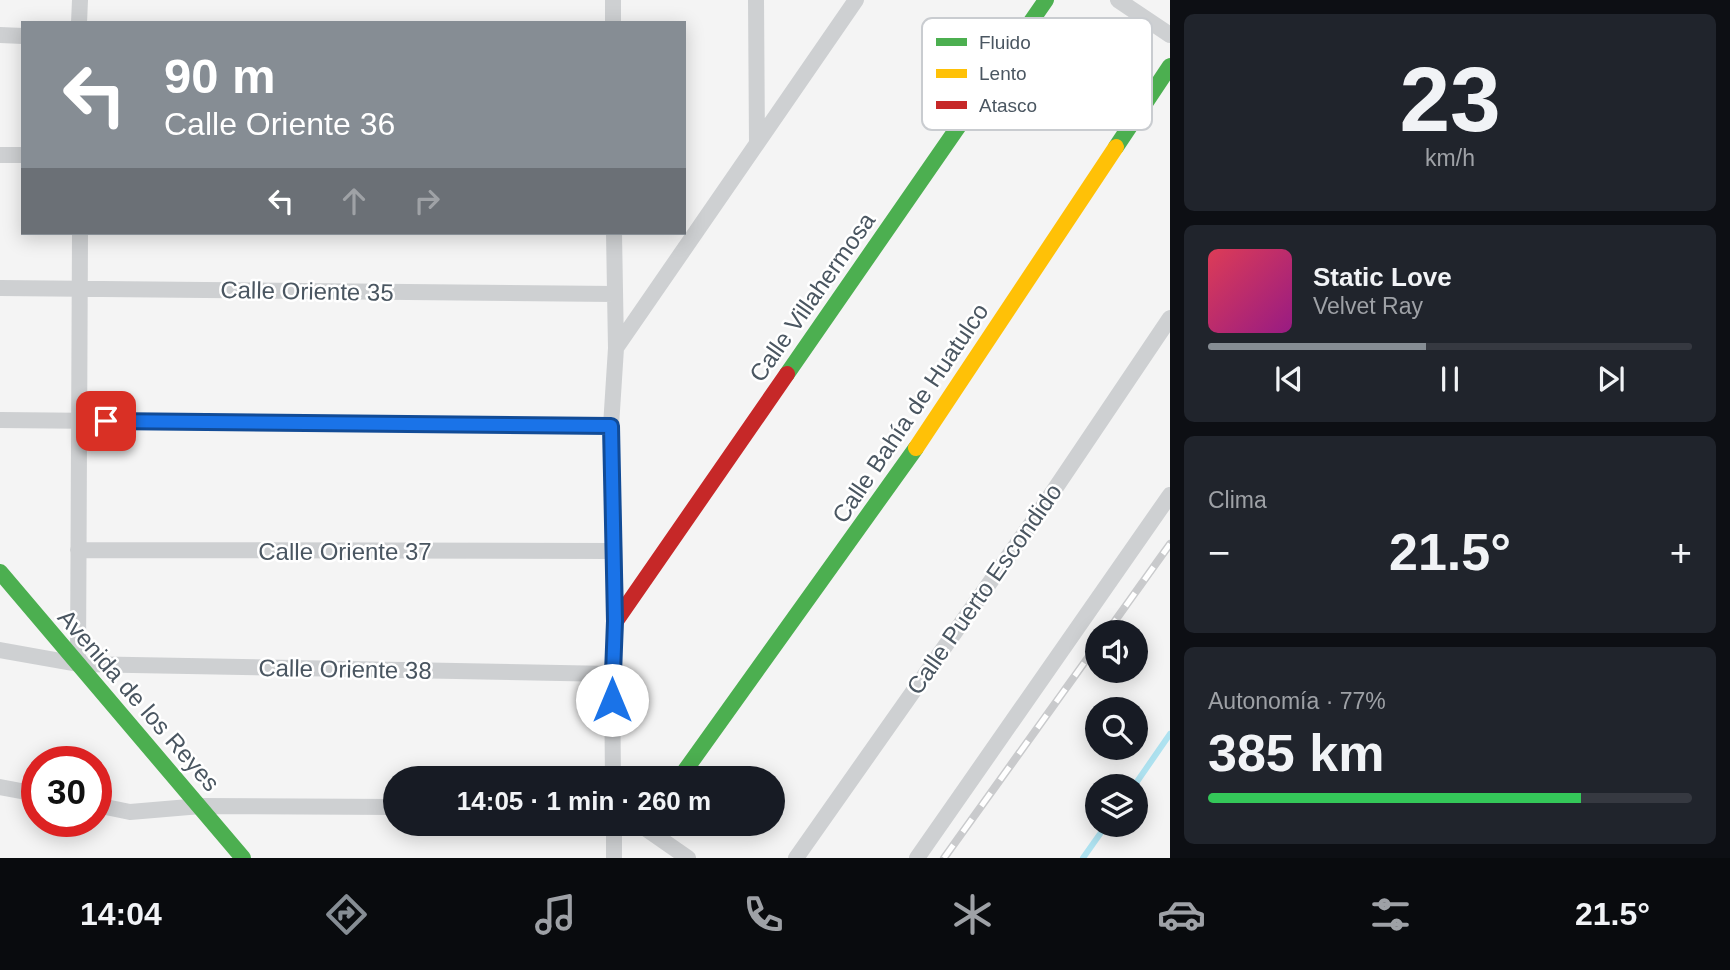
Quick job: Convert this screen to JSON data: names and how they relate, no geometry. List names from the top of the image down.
{
  "streets": {
    "street": [
      "Calle Oriente 35",
      "Calle Villahermosa",
      "Calle Bahía de Huatulco",
      "Calle Oriente 37",
      "Calle Puerto Escondido",
      "Calle Oriente 38",
      "Avenida de los Reyes"
    ]
  },
  "crossings": [
    ["Calle Oriente 38", "Avenida de los Reyes"]
  ],
  "legend": ["Fluido", "Lento", "Atasco"],
  "page": {
    "tile": [
      ["23", "km/h"],
      "Clima",
      ["Autonomía · 77%", "385 km"]
    ],
    "turn": ["90 m", "Calle Oriente 36"],
    "song": ["Static Love", "Velvet Ray"],
    "heat": ["−", "21.5°", "+"],
    "limit": "30",
    "trip": "14:05 · 1 min · 260 m",
    "tabs": ["14:04", "21.5°"]
  }
}
